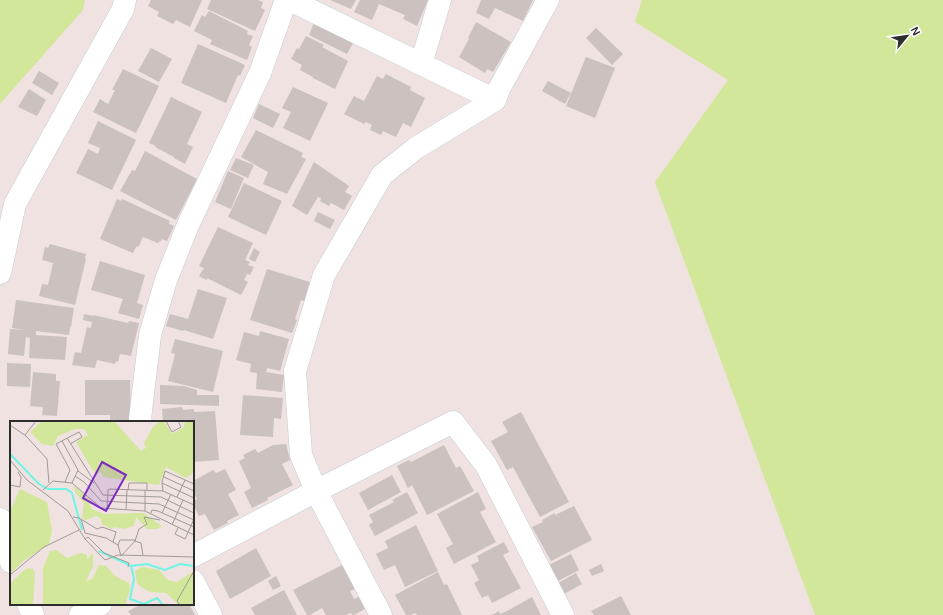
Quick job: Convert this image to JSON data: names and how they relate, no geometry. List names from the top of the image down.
{
  "north": "top right"
}
